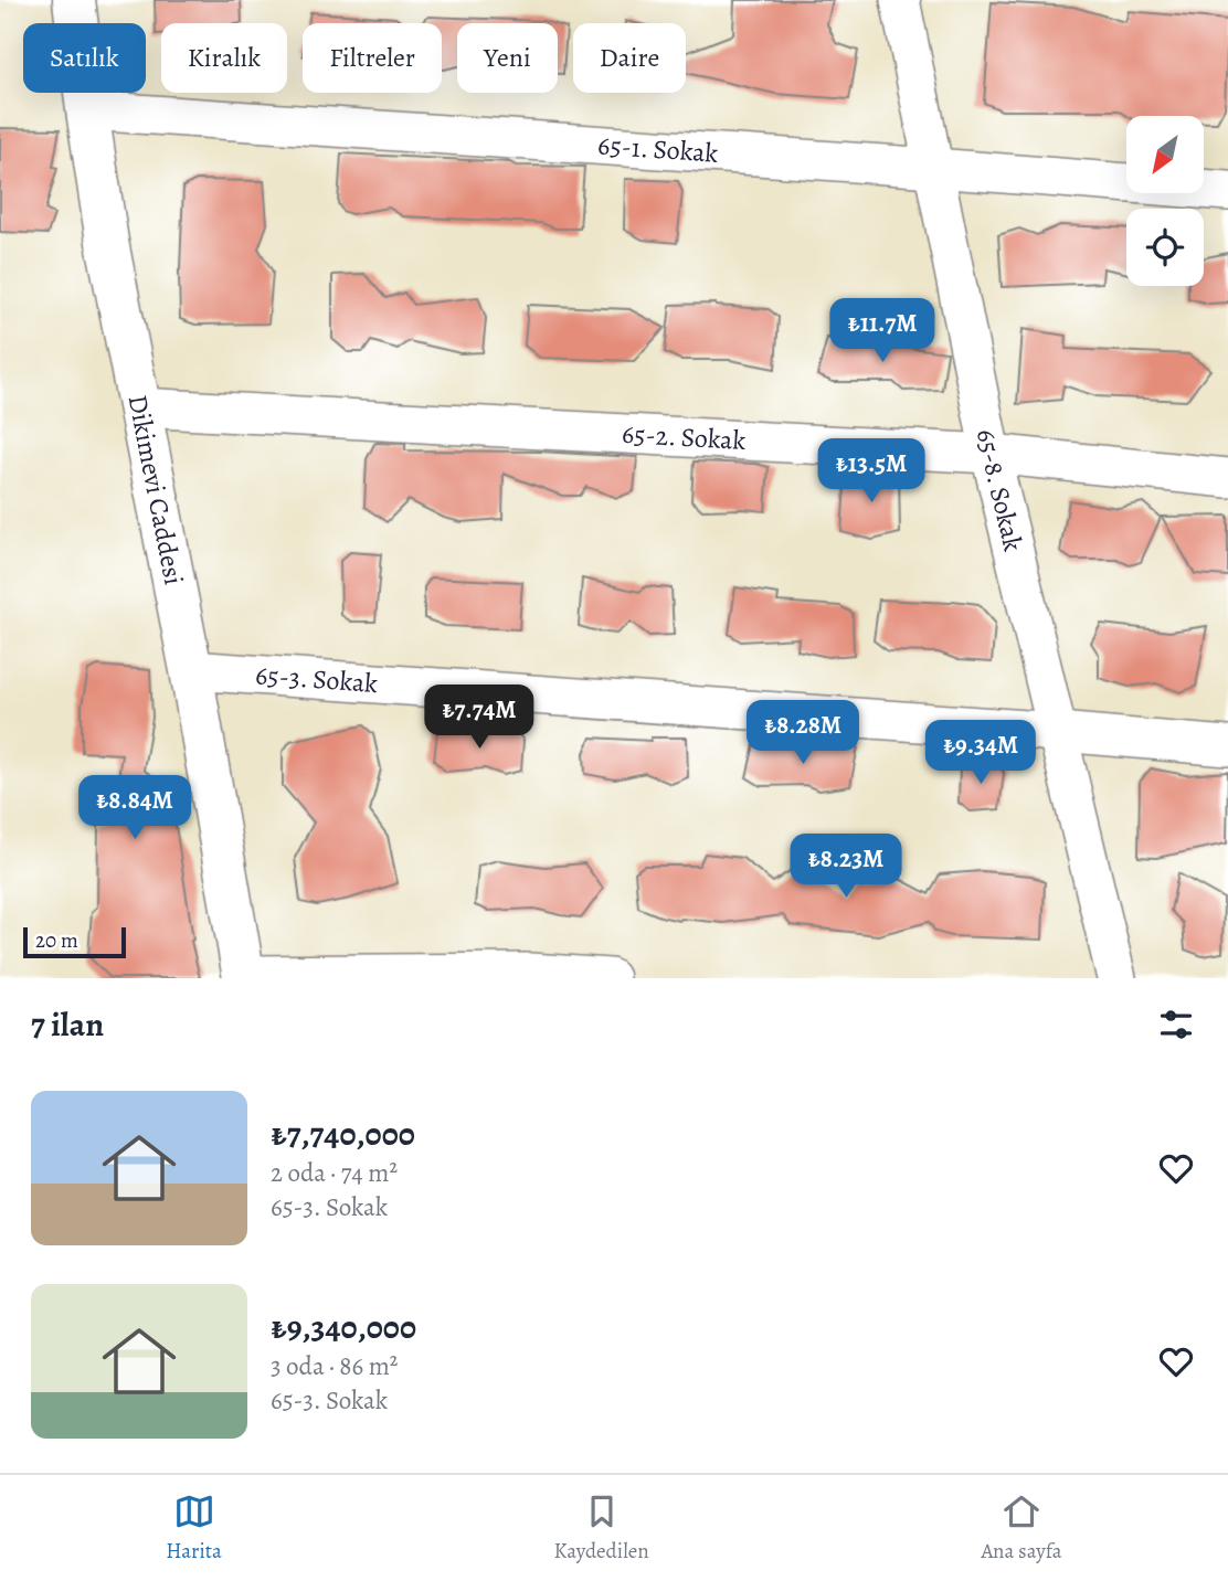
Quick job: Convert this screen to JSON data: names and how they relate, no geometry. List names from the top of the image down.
{
  "streets": {
    "street": [
      "65-1. Sokak",
      "65-2. Sokak",
      "Dikimevi Caddesi",
      "65-8. Sokak",
      "65-3. Sokak"
    ]
  },
  "crossings": [
    ["65-1. Sokak", "Dikimevi Caddesi"],
    ["65-1. Sokak", "65-8. Sokak"],
    ["65-2. Sokak", "Dikimevi Caddesi"],
    ["65-2. Sokak", "65-8. Sokak"],
    ["Dikimevi Caddesi", "65-3. Sokak"],
    ["65-8. Sokak", "65-3. Sokak"]
  ],
  "scale_bar": "20 m",
  "north": "bottom left",
  "page": {
    "chip": [
      "Satılık",
      "Kiralık",
      "Filtreler",
      "Yeni",
      "Daire"
    ],
    "price": [
      "₺11.7M",
      "₺13.5M",
      "₺7.74M",
      "₺8.28M",
      "₺9.34M",
      "₺8.84M",
      "₺8.23M"
    ],
    "scale": "20 m",
    "heading": "7 ilan",
    "list": [
      {
        "name": "₺7,740,000",
        "note": "2 oda · 74 m² · 65-3. Sokak"
      },
      {
        "name": "₺9,340,000",
        "note": "3 oda · 86 m² · 65-3. Sokak"
      }
    ],
    "tabs": ["Harita", "Kaydedilen", "Ana sayfa"]
  }
}
